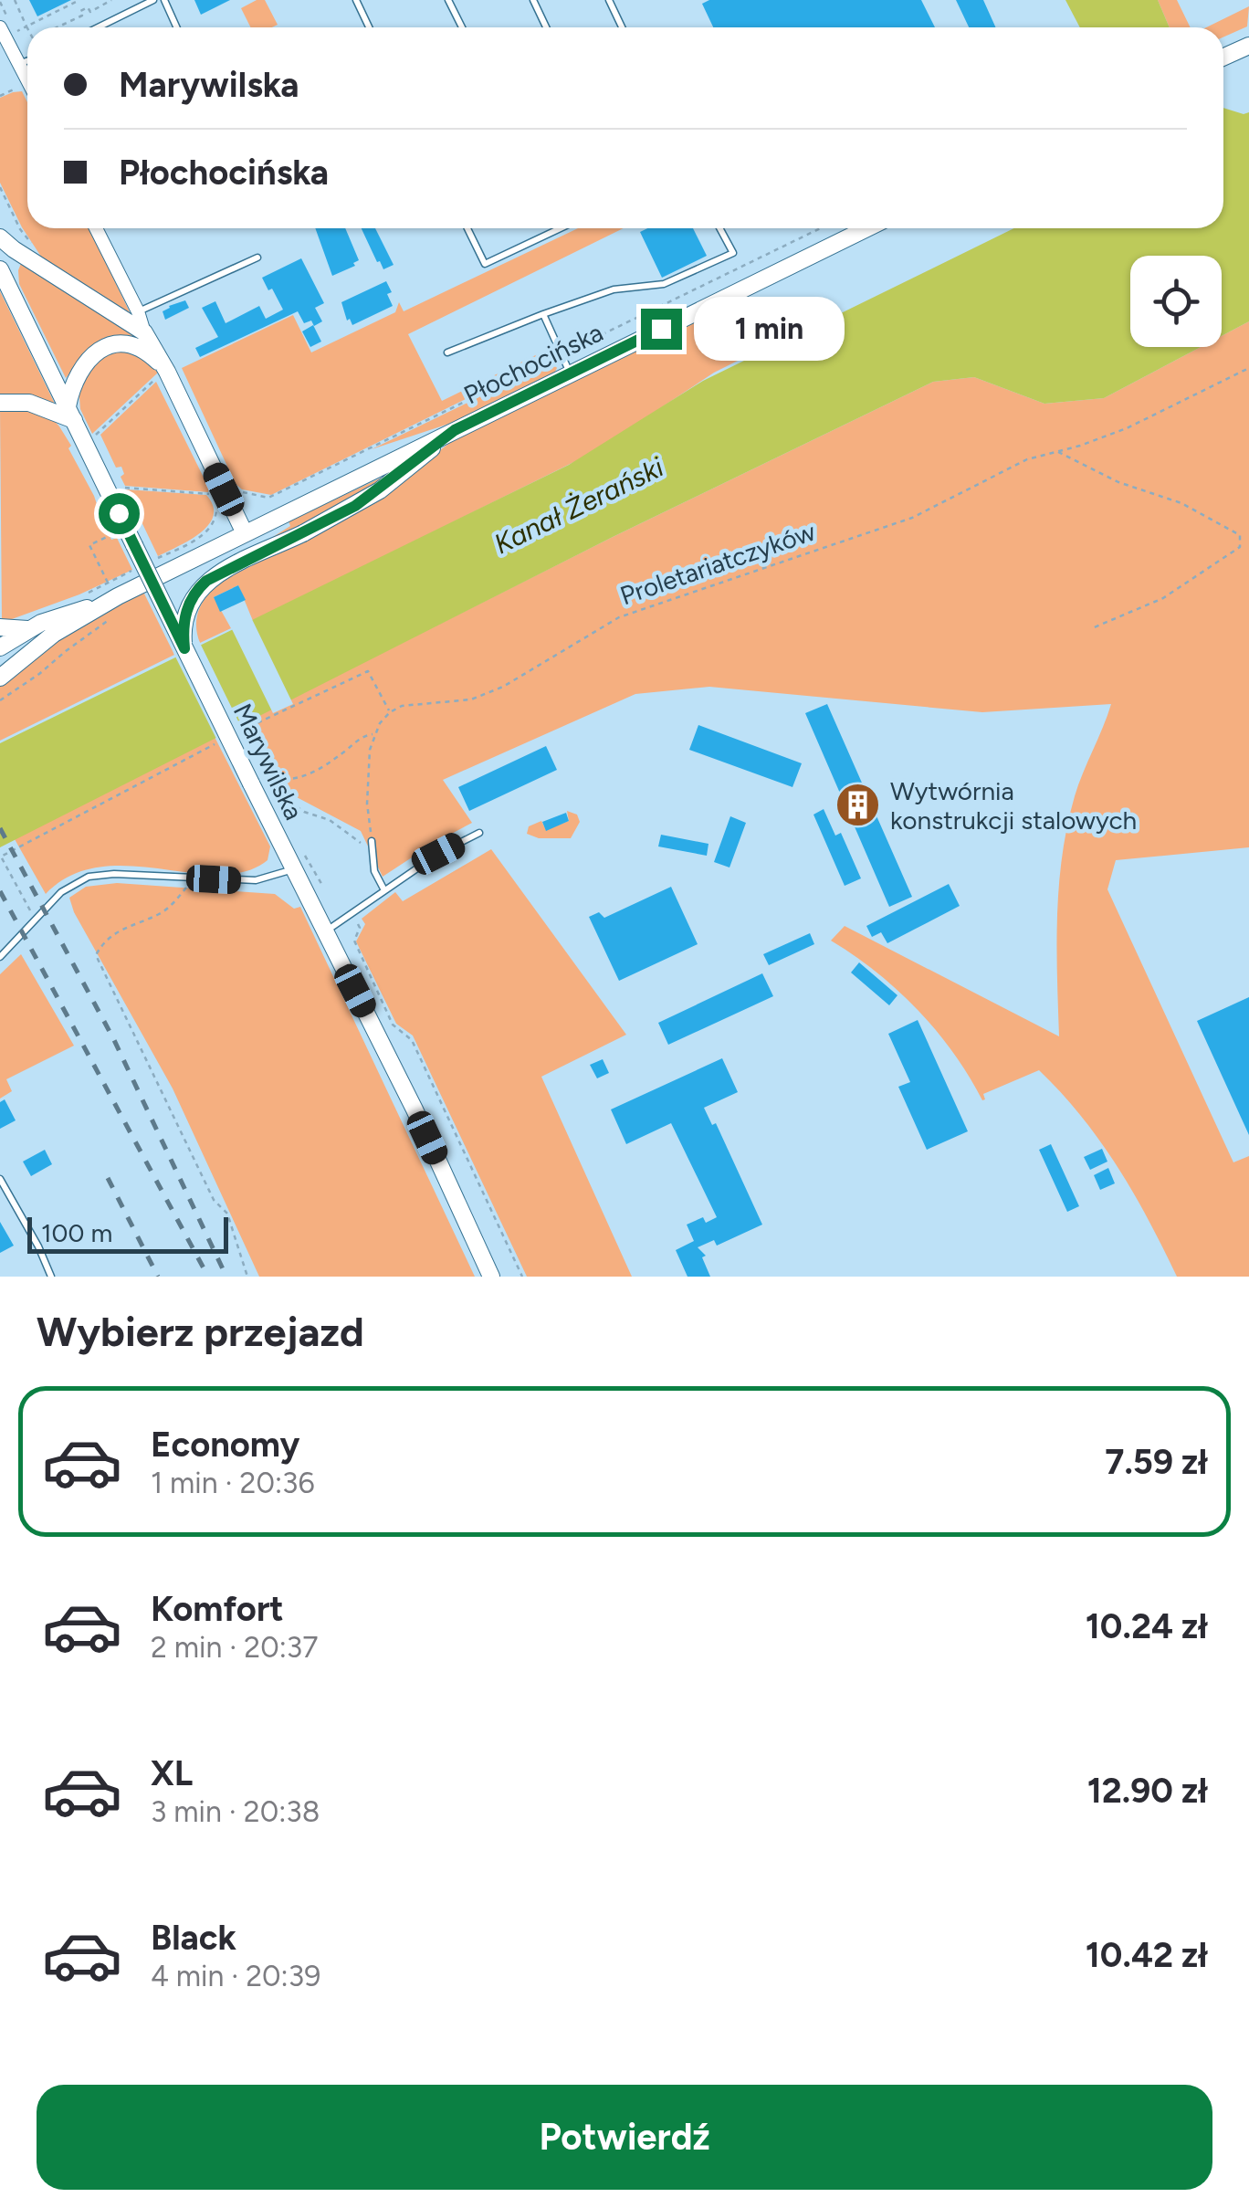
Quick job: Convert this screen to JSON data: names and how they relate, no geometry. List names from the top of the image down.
{
  "streets": {
    "main road": ["Płochocińska", "Marywilska"],
    "path": ["Proletariatczyków"]
  },
  "water": ["Kanał Żerański"],
  "places": {
    "building": ["Wytwórnia konstrukcji stalowych"]
  },
  "scale_bar": "100 m",
  "page": {
    "banner": ["Marywilska", "Płochocińska"],
    "bubble": "1 min",
    "scale": "100 m",
    "heading": "Wybierz przejazd",
    "list": [
      {
        "name": "Economy",
        "note": "1 min · 20:36",
        "value": "7.59 zł"
      },
      {
        "name": "Komfort",
        "note": "2 min · 20:37",
        "value": "10.24 zł"
      },
      {
        "name": "XL",
        "note": "3 min · 20:38",
        "value": "12.90 zł"
      },
      {
        "name": "Black",
        "note": "4 min · 20:39",
        "value": "10.42 zł"
      }
    ],
    "buttons": "Potwierdź"
  }
}
